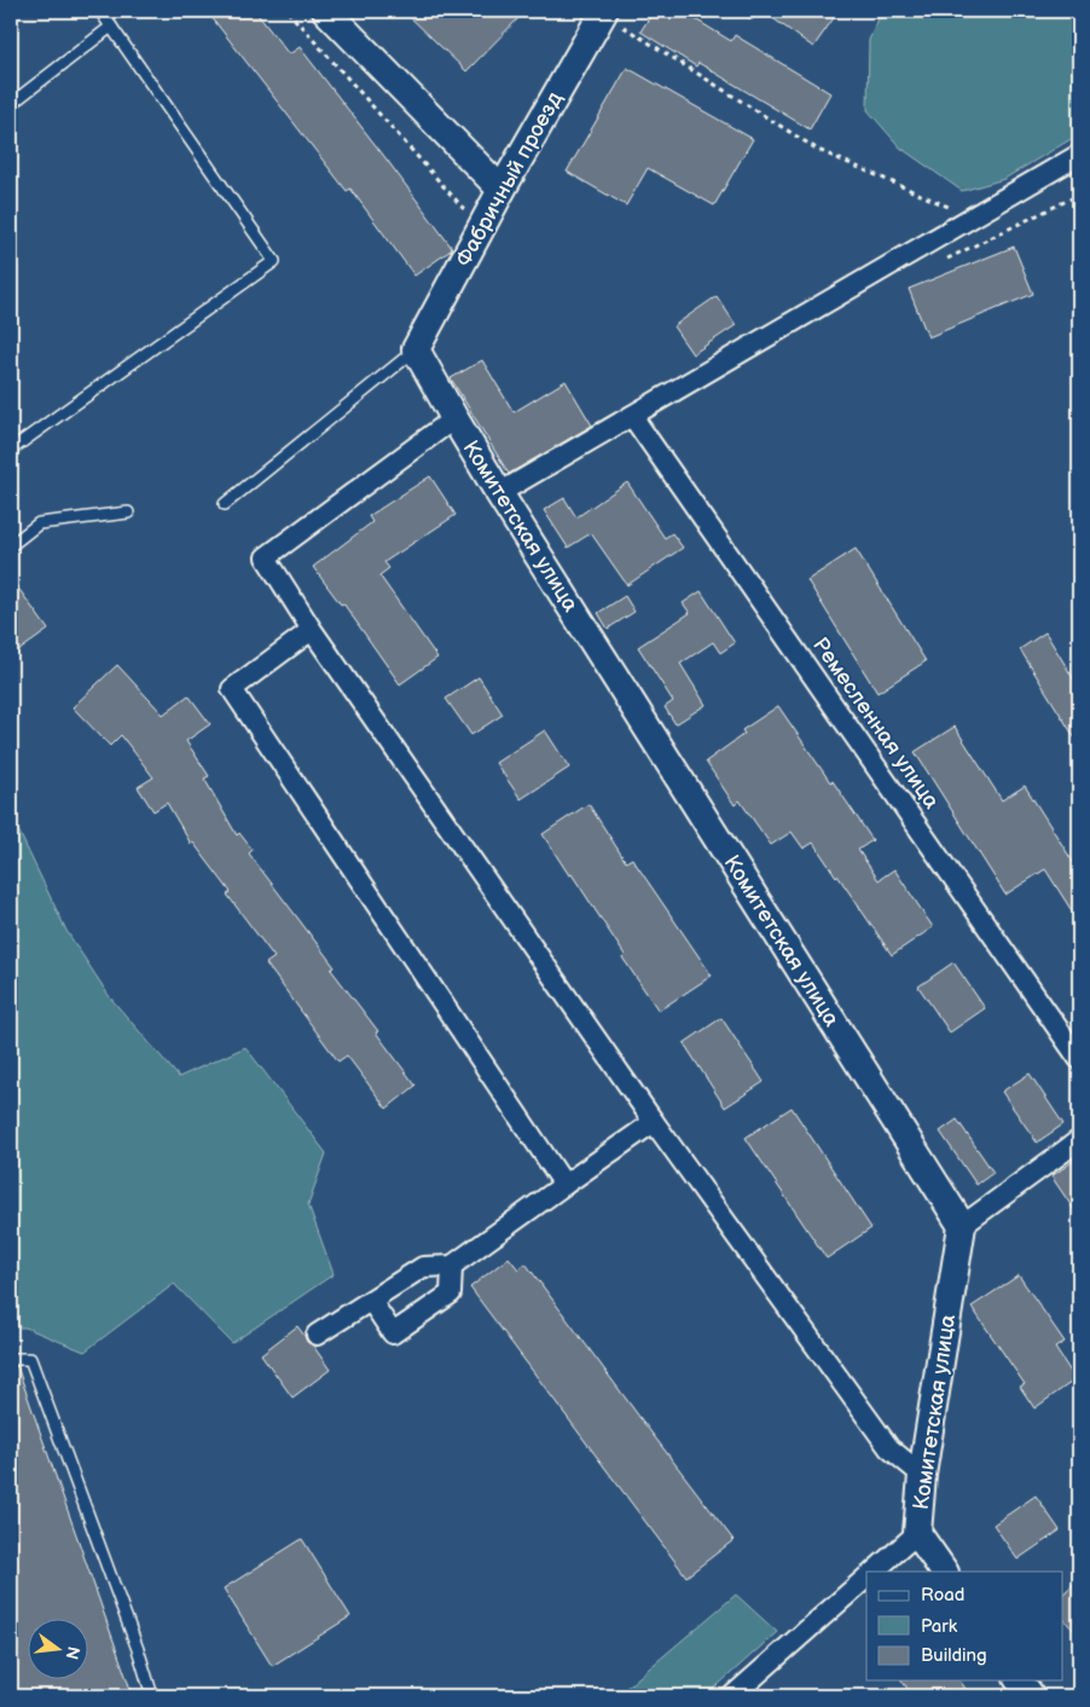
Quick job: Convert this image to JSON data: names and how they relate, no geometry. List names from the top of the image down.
{
  "streets": {
    "street": ["Фабричный проезд", "Комитетская улица", "Ремесленная улица"]
  },
  "crossings": [
    ["Фабричный проезд", "Комитетская улица"]
  ],
  "legend": ["Road", "Park", "Building"],
  "north": "right"
}
